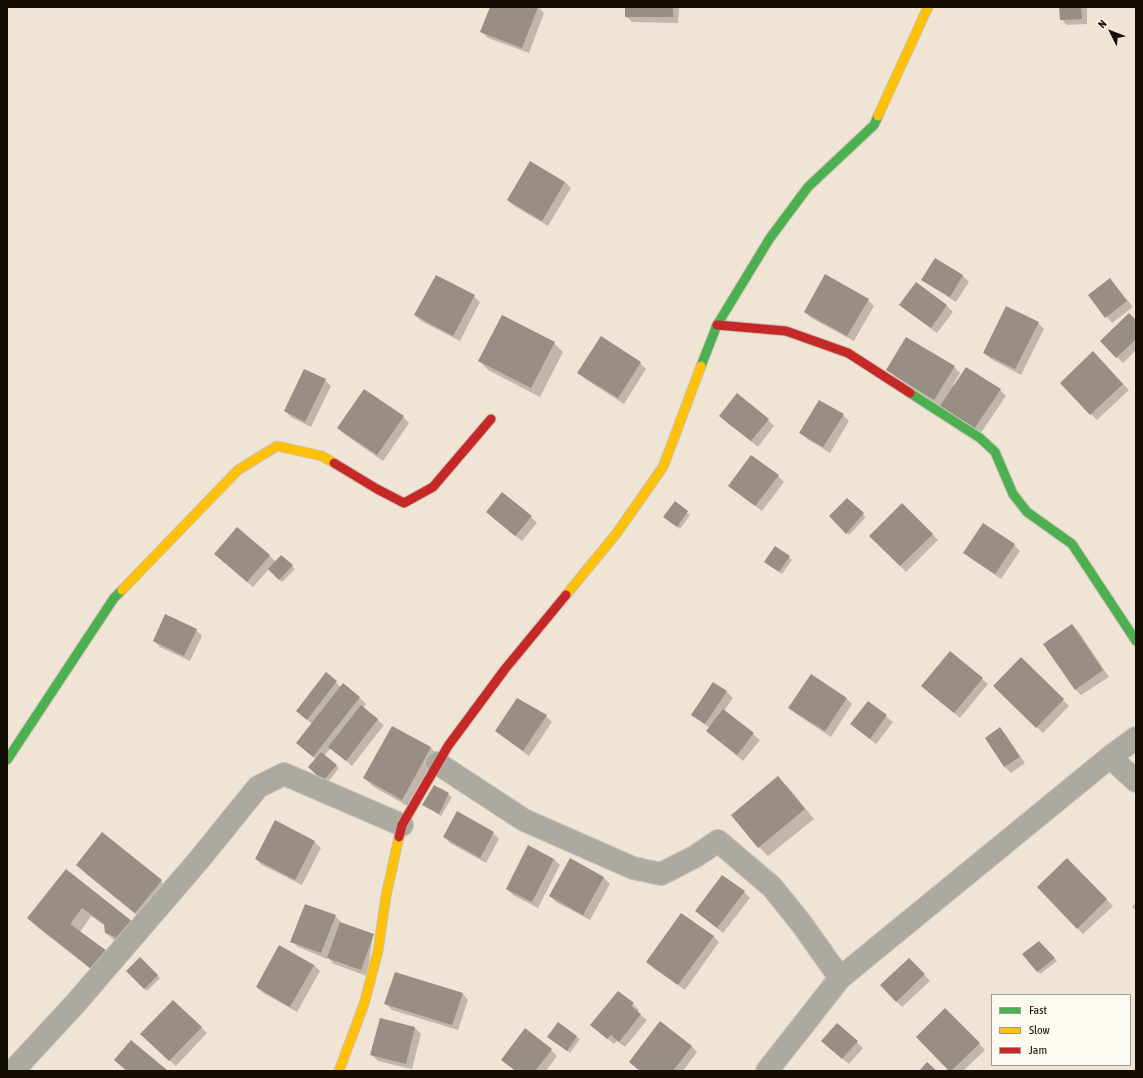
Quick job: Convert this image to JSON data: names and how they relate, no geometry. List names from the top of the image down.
{
  "legend": ["Fast", "Slow", "Jam"],
  "north": "top left"
}
